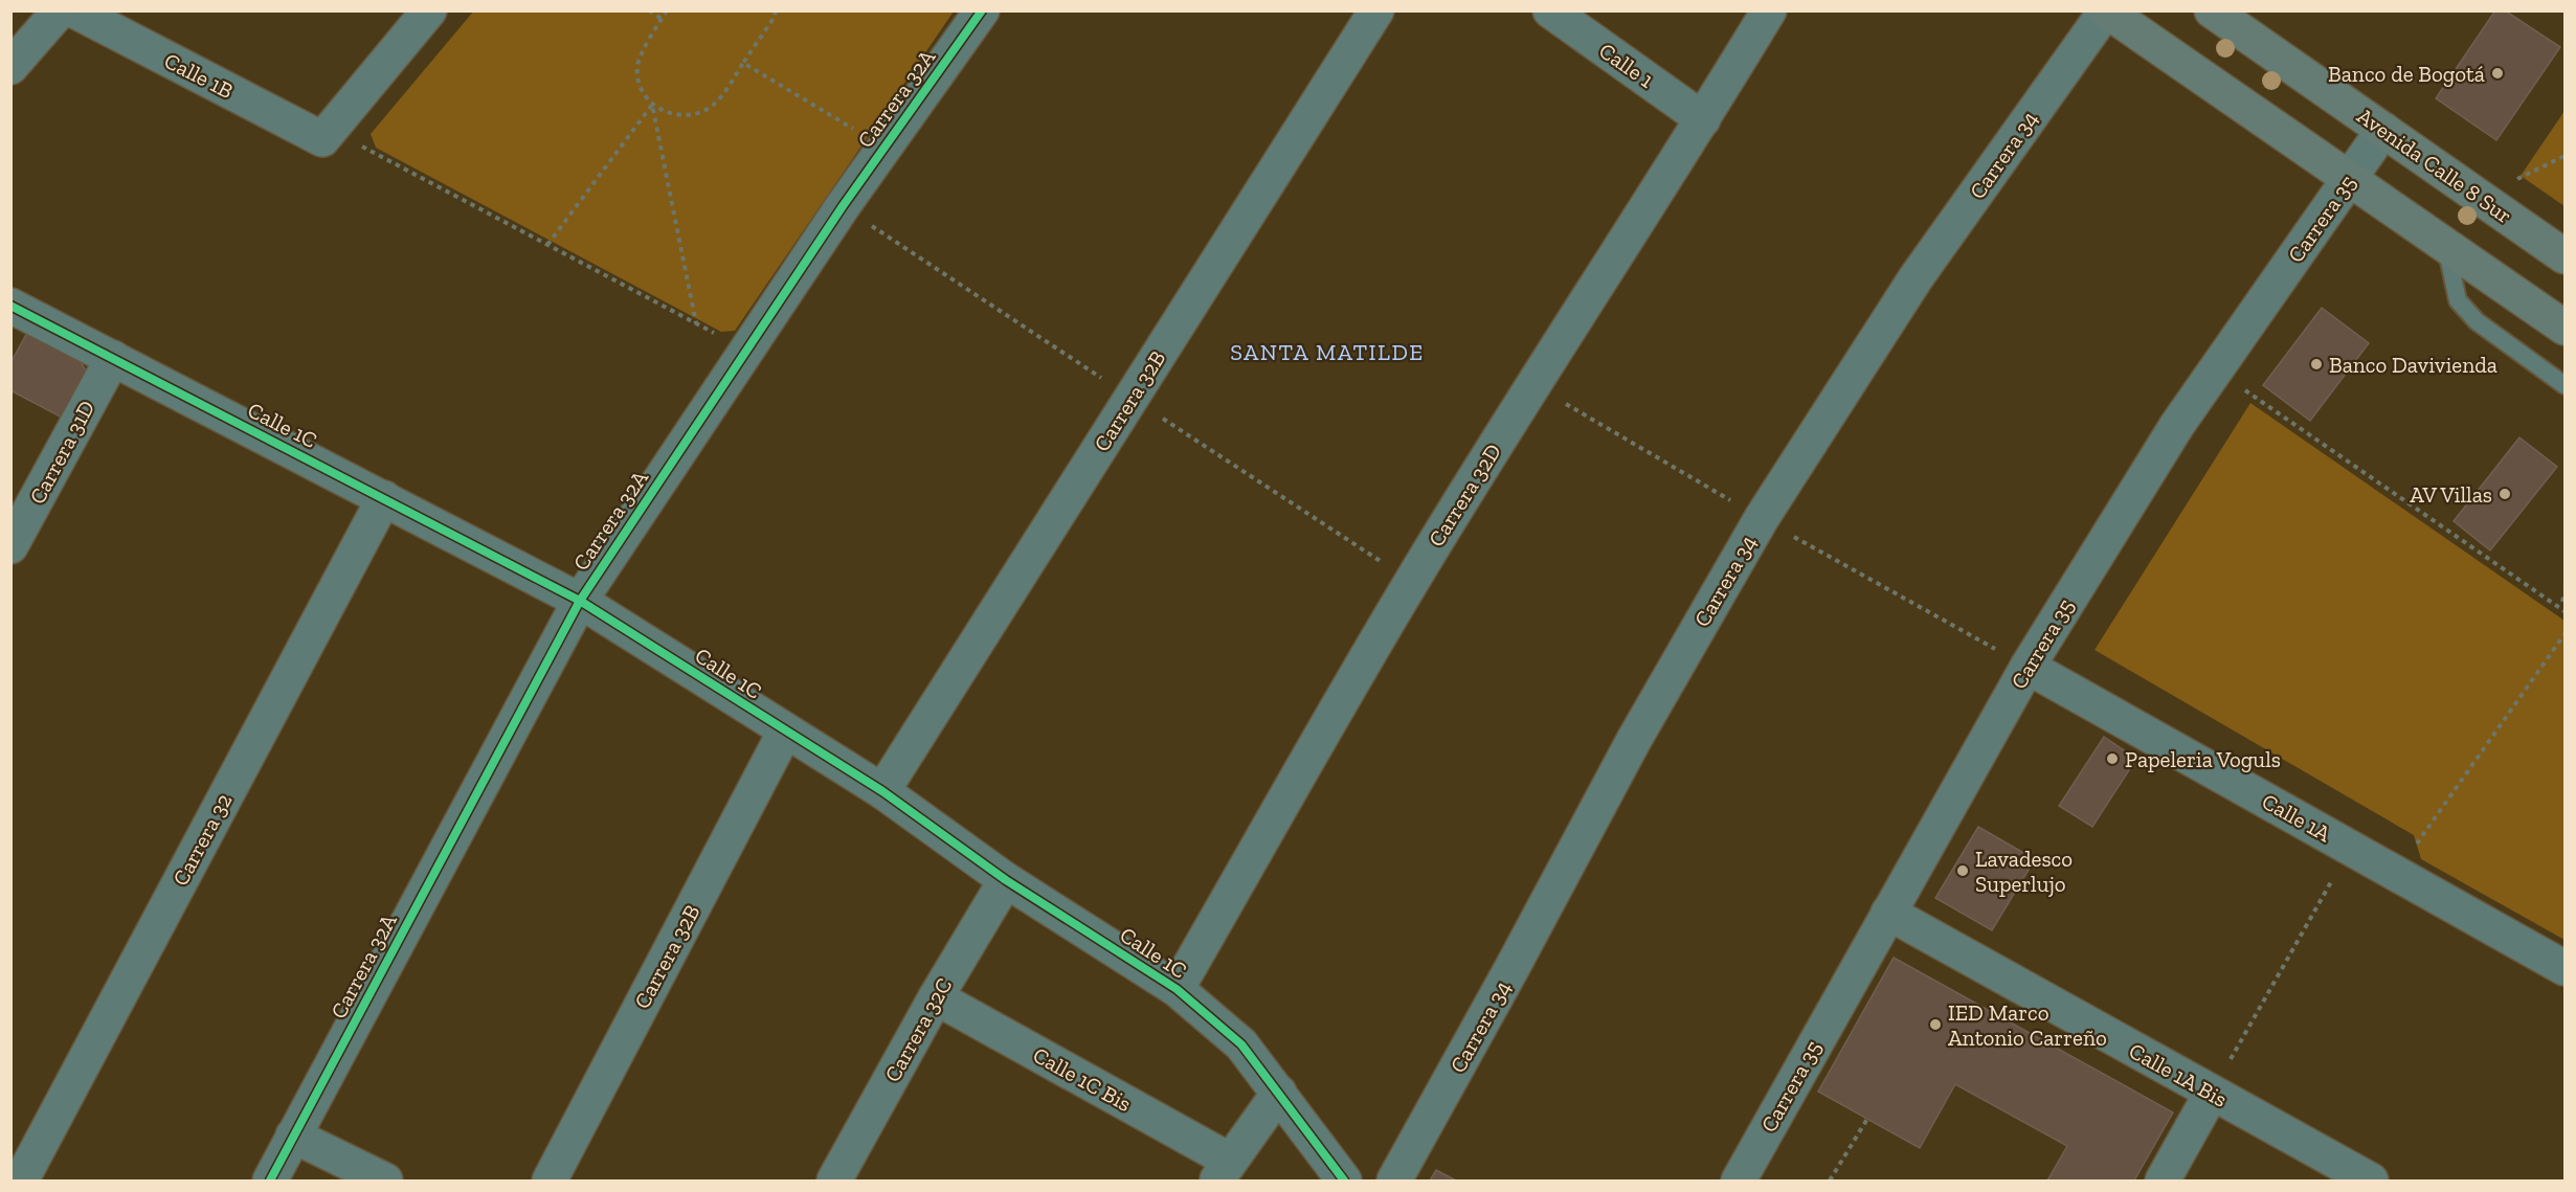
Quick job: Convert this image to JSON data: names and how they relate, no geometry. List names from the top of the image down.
{
  "streets": {
    "main road": ["Avenida Calle 8 Sur"],
    "street": [
      "Calle 1",
      "Calle 1B",
      "Carrera 32A",
      "Carrera 34",
      "Carrera 35",
      "Carrera 32B",
      "Calle 1C",
      "Carrera 31D",
      "Carrera 32D",
      "Calle 1A",
      "Carrera 32",
      "Carrera 32C",
      "Calle 1A Bis",
      "Calle 1C Bis"
    ]
  },
  "crossings": [
    ["Calle 1", "Carrera 32D"],
    ["Carrera 32A", "Calle 1C"],
    ["Avenida Calle 8 Sur", "Carrera 35"],
    ["Carrera 35", "Calle 1A"],
    ["Carrera 35", "Calle 1A Bis"],
    ["Carrera 32B", "Calle 1C"],
    ["Calle 1C", "Carrera 31D"],
    ["Calle 1C", "Carrera 32D"],
    ["Calle 1C", "Carrera 32"],
    ["Calle 1C", "Carrera 32C"],
    ["Carrera 32C", "Calle 1C Bis"]
  ],
  "districts": ["SANTA MATILDE"],
  "places": [
    "Banco de Bogotá",
    "Banco Davivienda",
    "AV Villas",
    "Papeleria Voguls",
    "Lavadesco Superlujo",
    "IED Marco Antonio Carreño"
  ]
}
